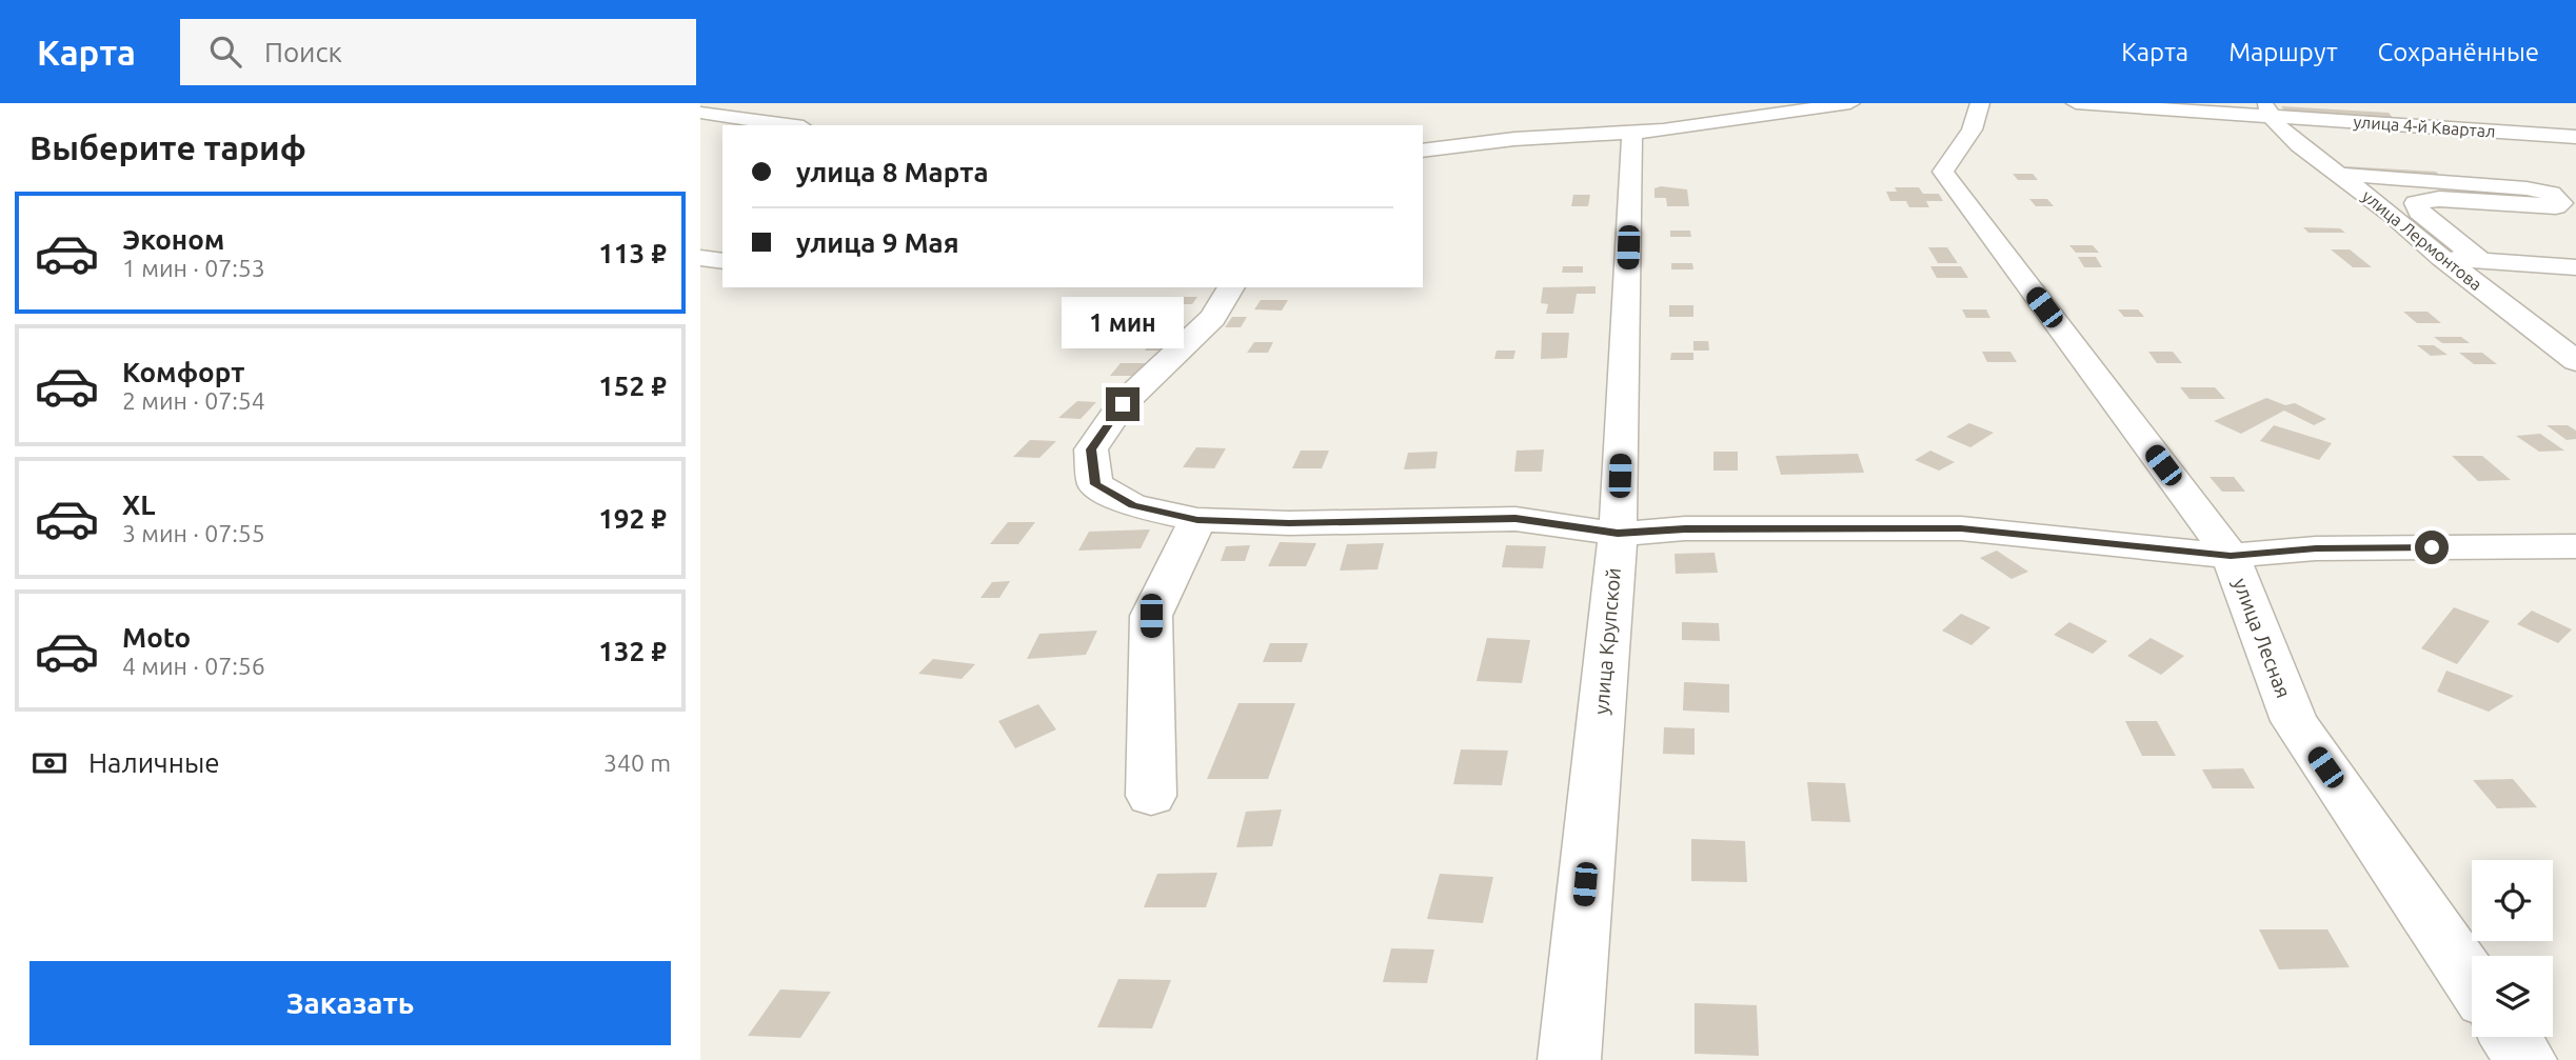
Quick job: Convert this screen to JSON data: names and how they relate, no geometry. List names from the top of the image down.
{
  "streets": {
    "street": [
      "улица 4-й Квартал",
      "улица Лермонтова",
      "улица Лесная",
      "улица Крупской"
    ]
  },
  "crossings": [
    ["улица 4-й Квартал", "улица Лермонтова"]
  ],
  "page": {
    "header": "Карта",
    "search": "Поиск",
    "nav": ["Карта", "Маршрут", "Сохранённые"],
    "heading": "Выберите тариф",
    "banner": ["улица 8 Марта", "улица 9 Мая"],
    "list": [
      {
        "name": "Эконом",
        "note": "1 мин · 07:53",
        "value": "113 ₽"
      },
      {
        "name": "Комфорт",
        "note": "2 мин · 07:54",
        "value": "152 ₽"
      },
      {
        "name": "XL",
        "note": "3 мин · 07:55",
        "value": "192 ₽"
      },
      {
        "name": "Moto",
        "note": "4 мин · 07:56",
        "value": "132 ₽"
      }
    ],
    "bubble": "1 мин",
    "pay": ["Наличные", "340 m"],
    "buttons": "Заказать"
  }
}
